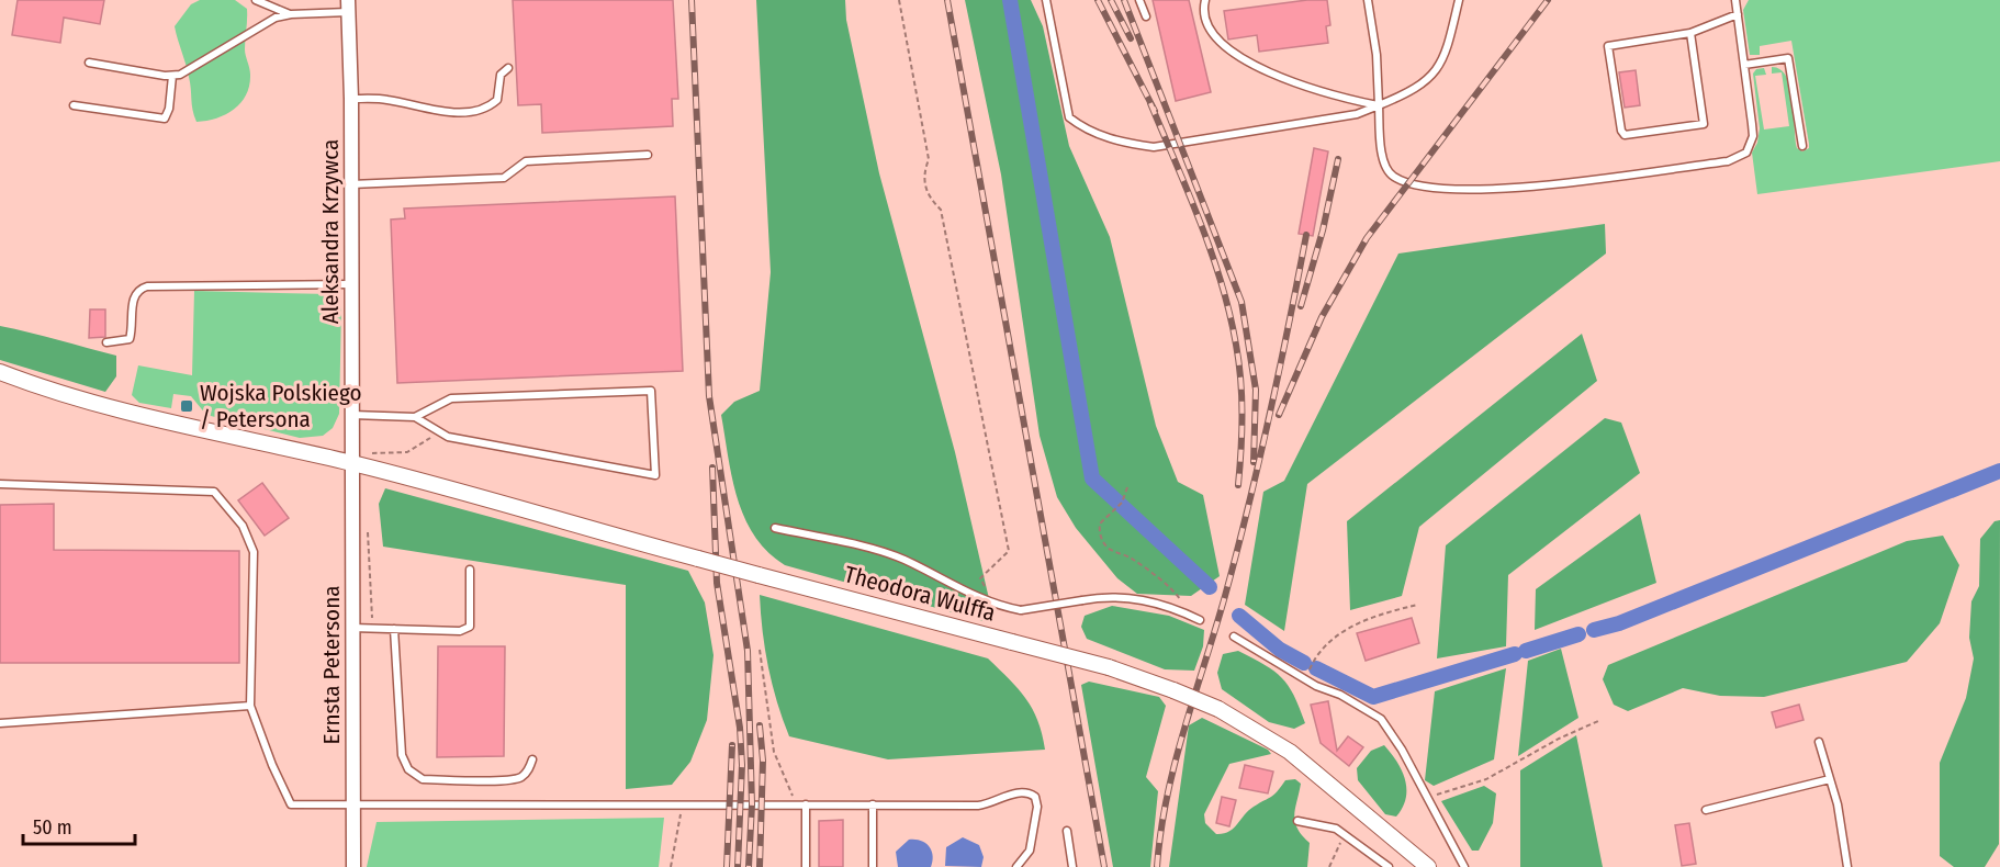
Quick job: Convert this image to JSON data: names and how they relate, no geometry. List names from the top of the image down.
{
  "streets": {
    "street": ["Aleksandra Krzywca", "Theodora Wulffa", "Ernsta Petersona"]
  },
  "crossings": [
    ["Aleksandra Krzywca", "Theodora Wulffa"],
    ["Aleksandra Krzywca", "Ernsta Petersona"],
    ["Theodora Wulffa", "Ernsta Petersona"]
  ],
  "places": {
    "transit": ["Wojska Polskiego / Petersona"]
  },
  "scale_bar": "50 m"
}
